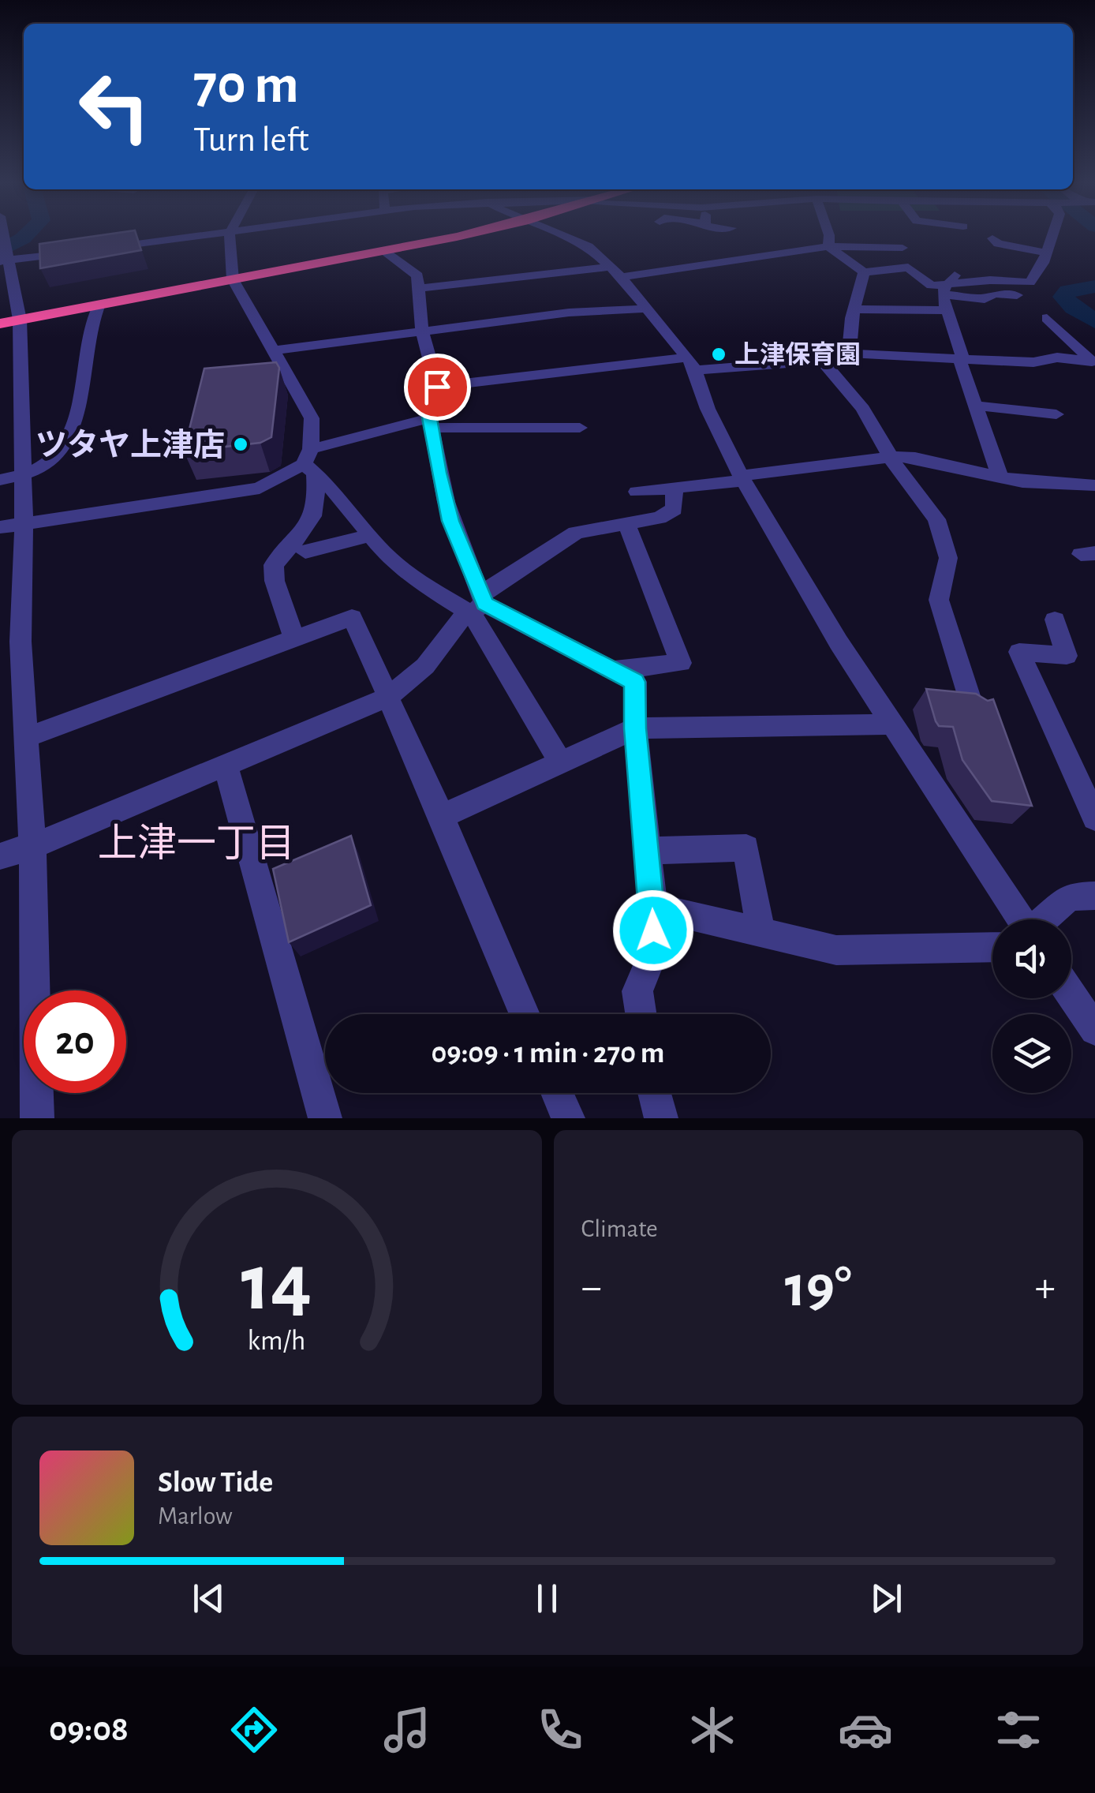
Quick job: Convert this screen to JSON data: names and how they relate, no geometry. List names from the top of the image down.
{
  "districts": ["上津一丁目"],
  "places": ["上津保育園", "ツタヤ上津店"],
  "page": {
    "turn": ["70 m", "Turn left"],
    "limit": "20",
    "trip": "09:09 · 1 min · 270 m",
    "tile": "Climate",
    "heat": ["−", "19°", "+"],
    "song": ["Slow Tide", "Marlow"],
    "tabs": "09:08",
    "gauge": ["14", "km/h"]
  }
}
